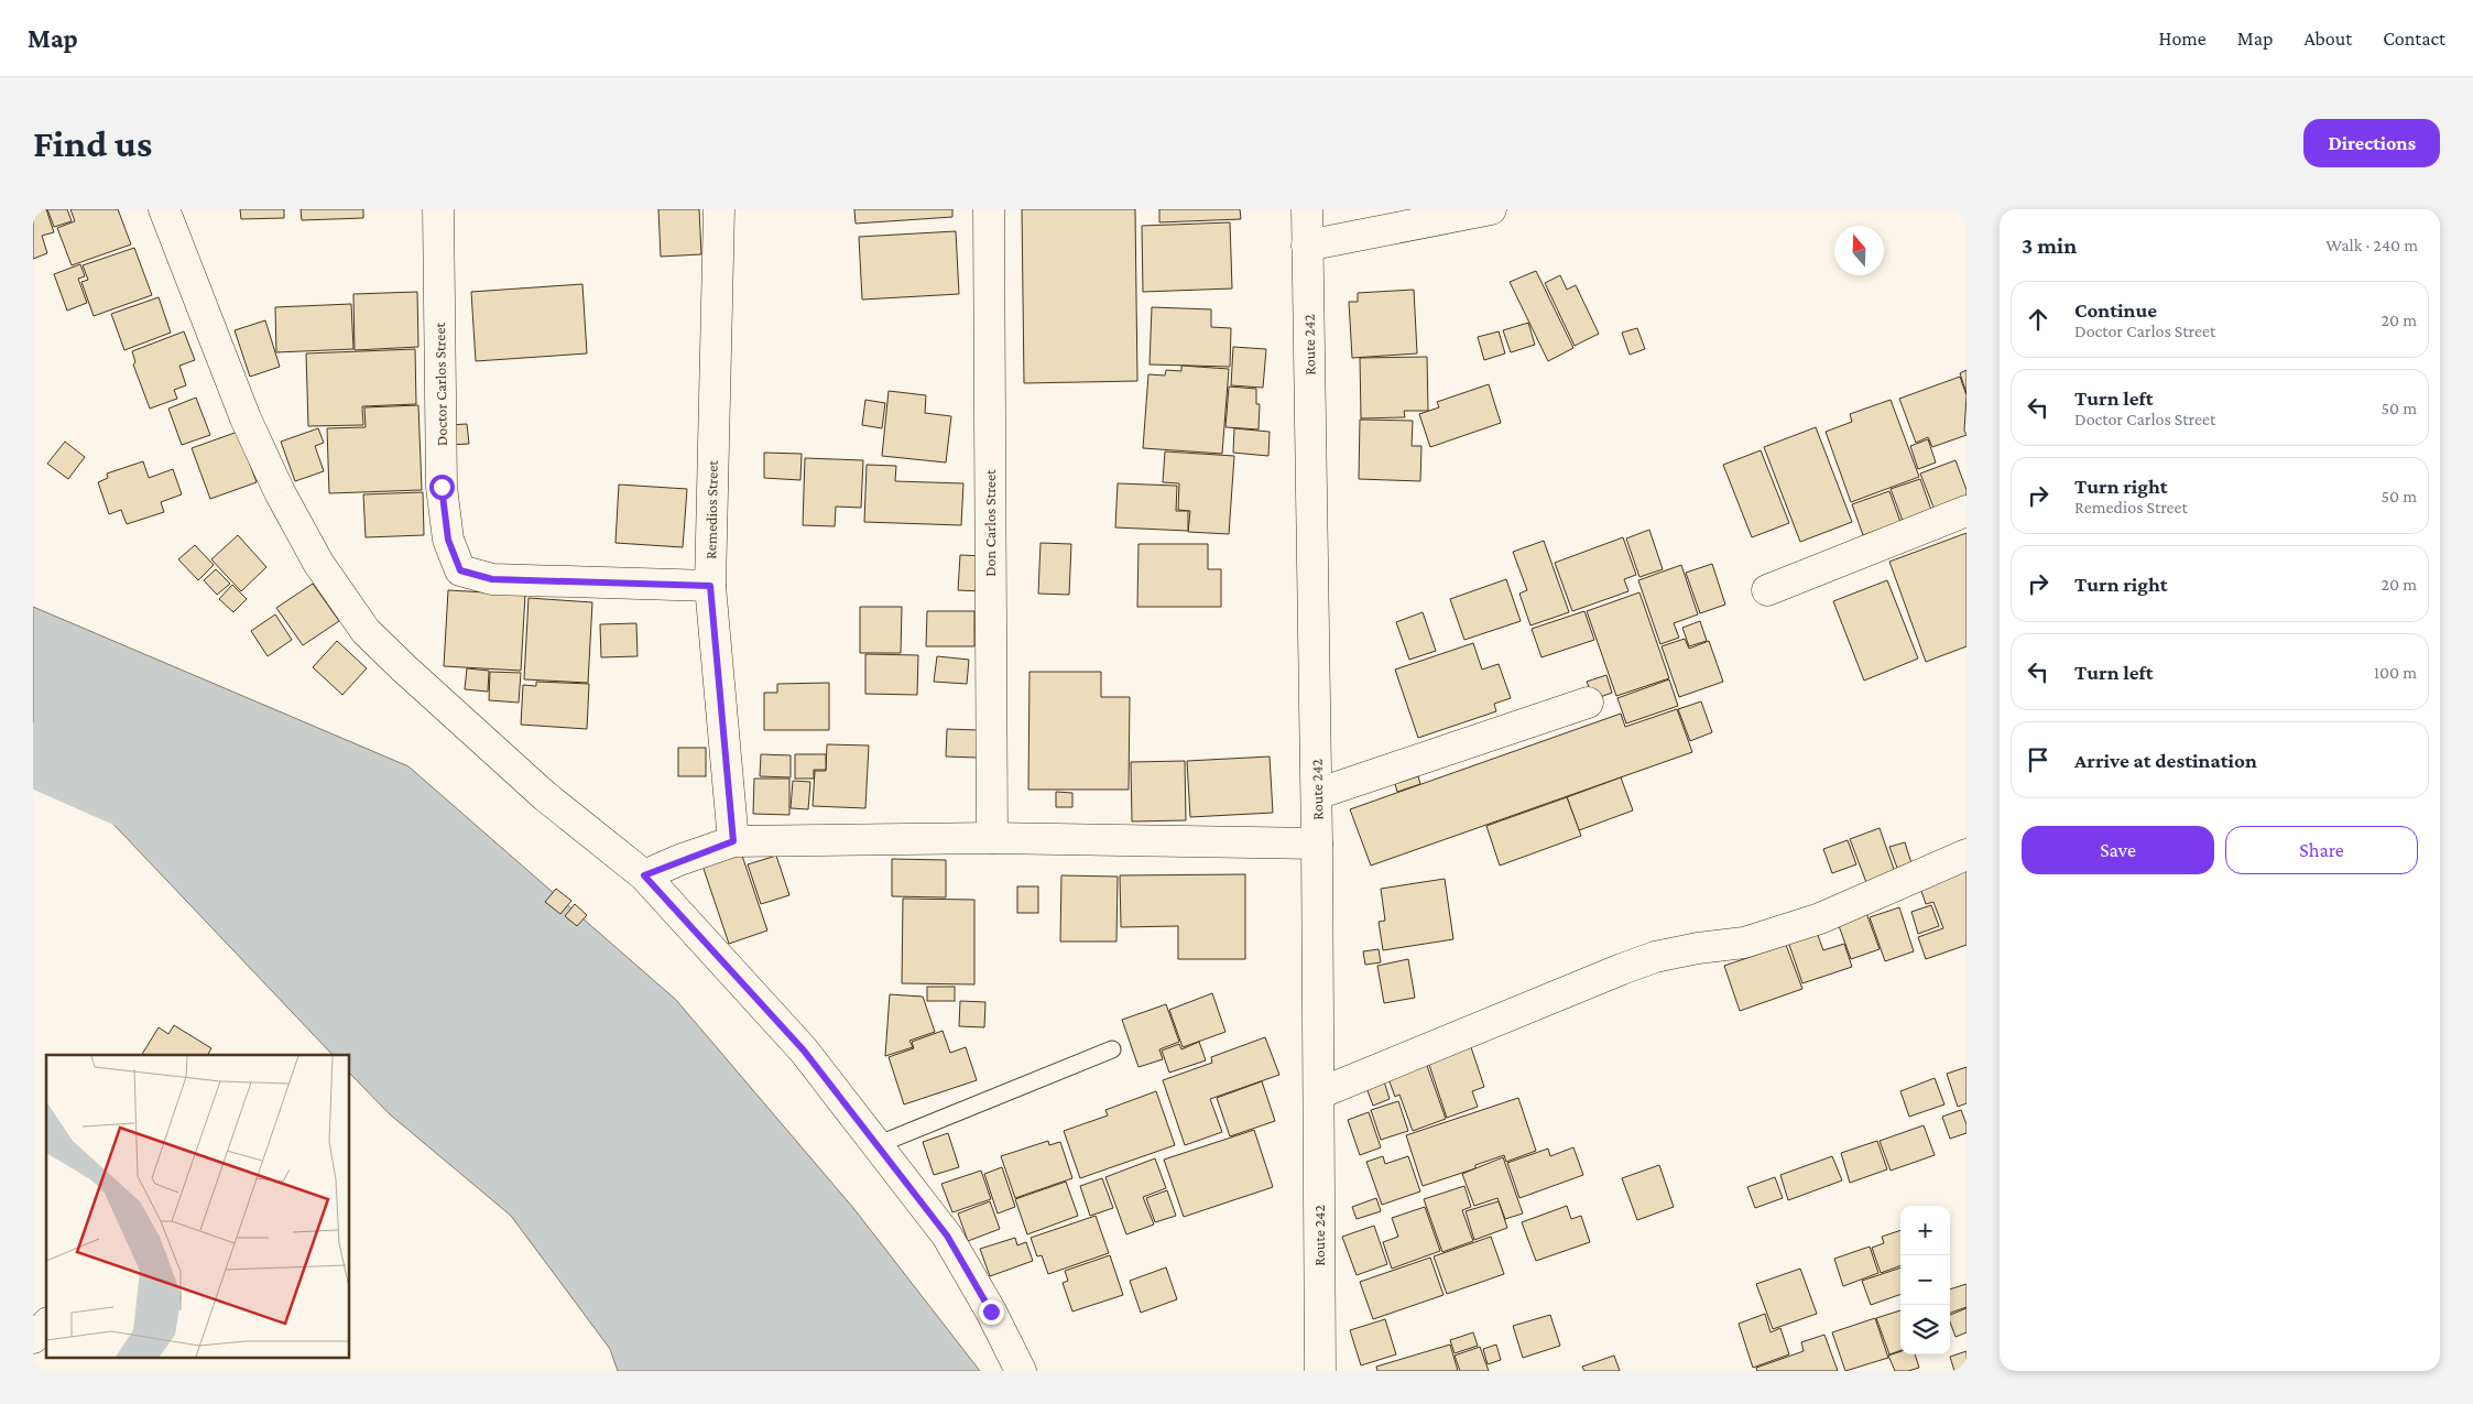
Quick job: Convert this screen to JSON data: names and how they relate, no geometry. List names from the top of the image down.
{
  "streets": {
    "street": [
      "Route 242",
      "Doctor Carlos Street",
      "Remedios Street",
      "Don Carlos Street"
    ]
  },
  "crossings": [
    ["Doctor Carlos Street", "Remedios Street"]
  ],
  "north": "top",
  "page": {
    "header": "Map",
    "nav": [
      "Home",
      "Map",
      "About",
      "Contact"
    ],
    "buttons": [
      "Directions",
      ["Save", "Share"]
    ],
    "title": "Find us",
    "heading": ["3 min", "Walk · 240 m"],
    "list": [
      ["Continue", "Doctor Carlos Street", "20 m"],
      ["Turn left", "Doctor Carlos Street", "50 m"],
      ["Turn right", "Remedios Street", "50 m"],
      ["Turn right", "20 m"],
      ["Turn left", "100 m"],
      "Arrive at destination"
    ],
    "map_buttons": ["+", "−"]
  }
}
